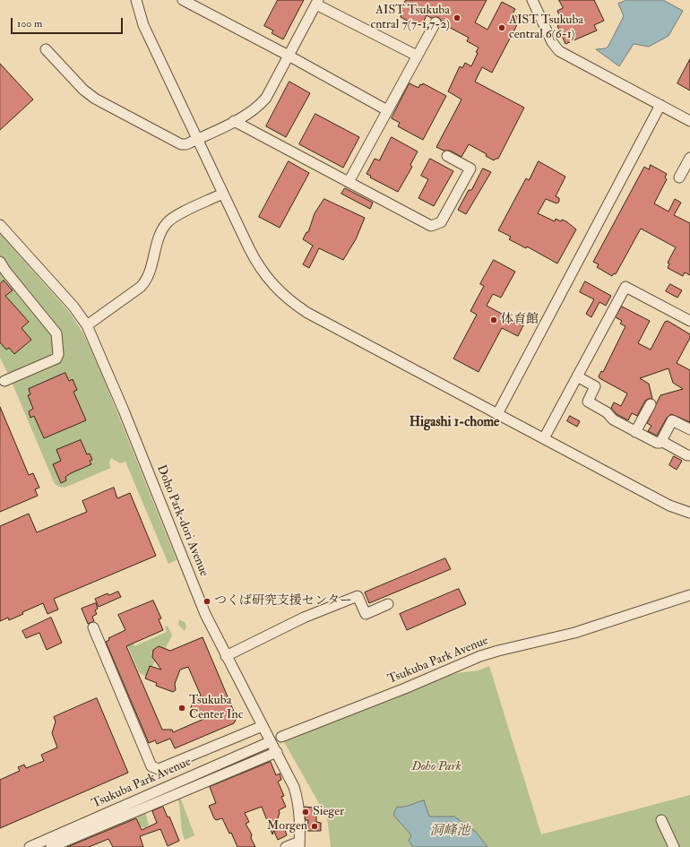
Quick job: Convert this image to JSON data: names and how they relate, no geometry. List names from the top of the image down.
{
  "streets": {
    "street": ["Doho Park-dori Avenue", "Tsukuba Park Avenue"]
  },
  "districts": ["Higashi 1-chome"],
  "water": ["洞峰池"],
  "parks": ["Doho Park"],
  "places": [
    "AIST Tsukuba cntral 7(7-1,7-2)",
    "AIST Tsukuba central 6(6-1)",
    "体育館",
    "つくば研究支援センター",
    "Tsukuba Center Inc",
    "Sieger",
    "Morgen"
  ],
  "scale_bar": "100 m"
}
